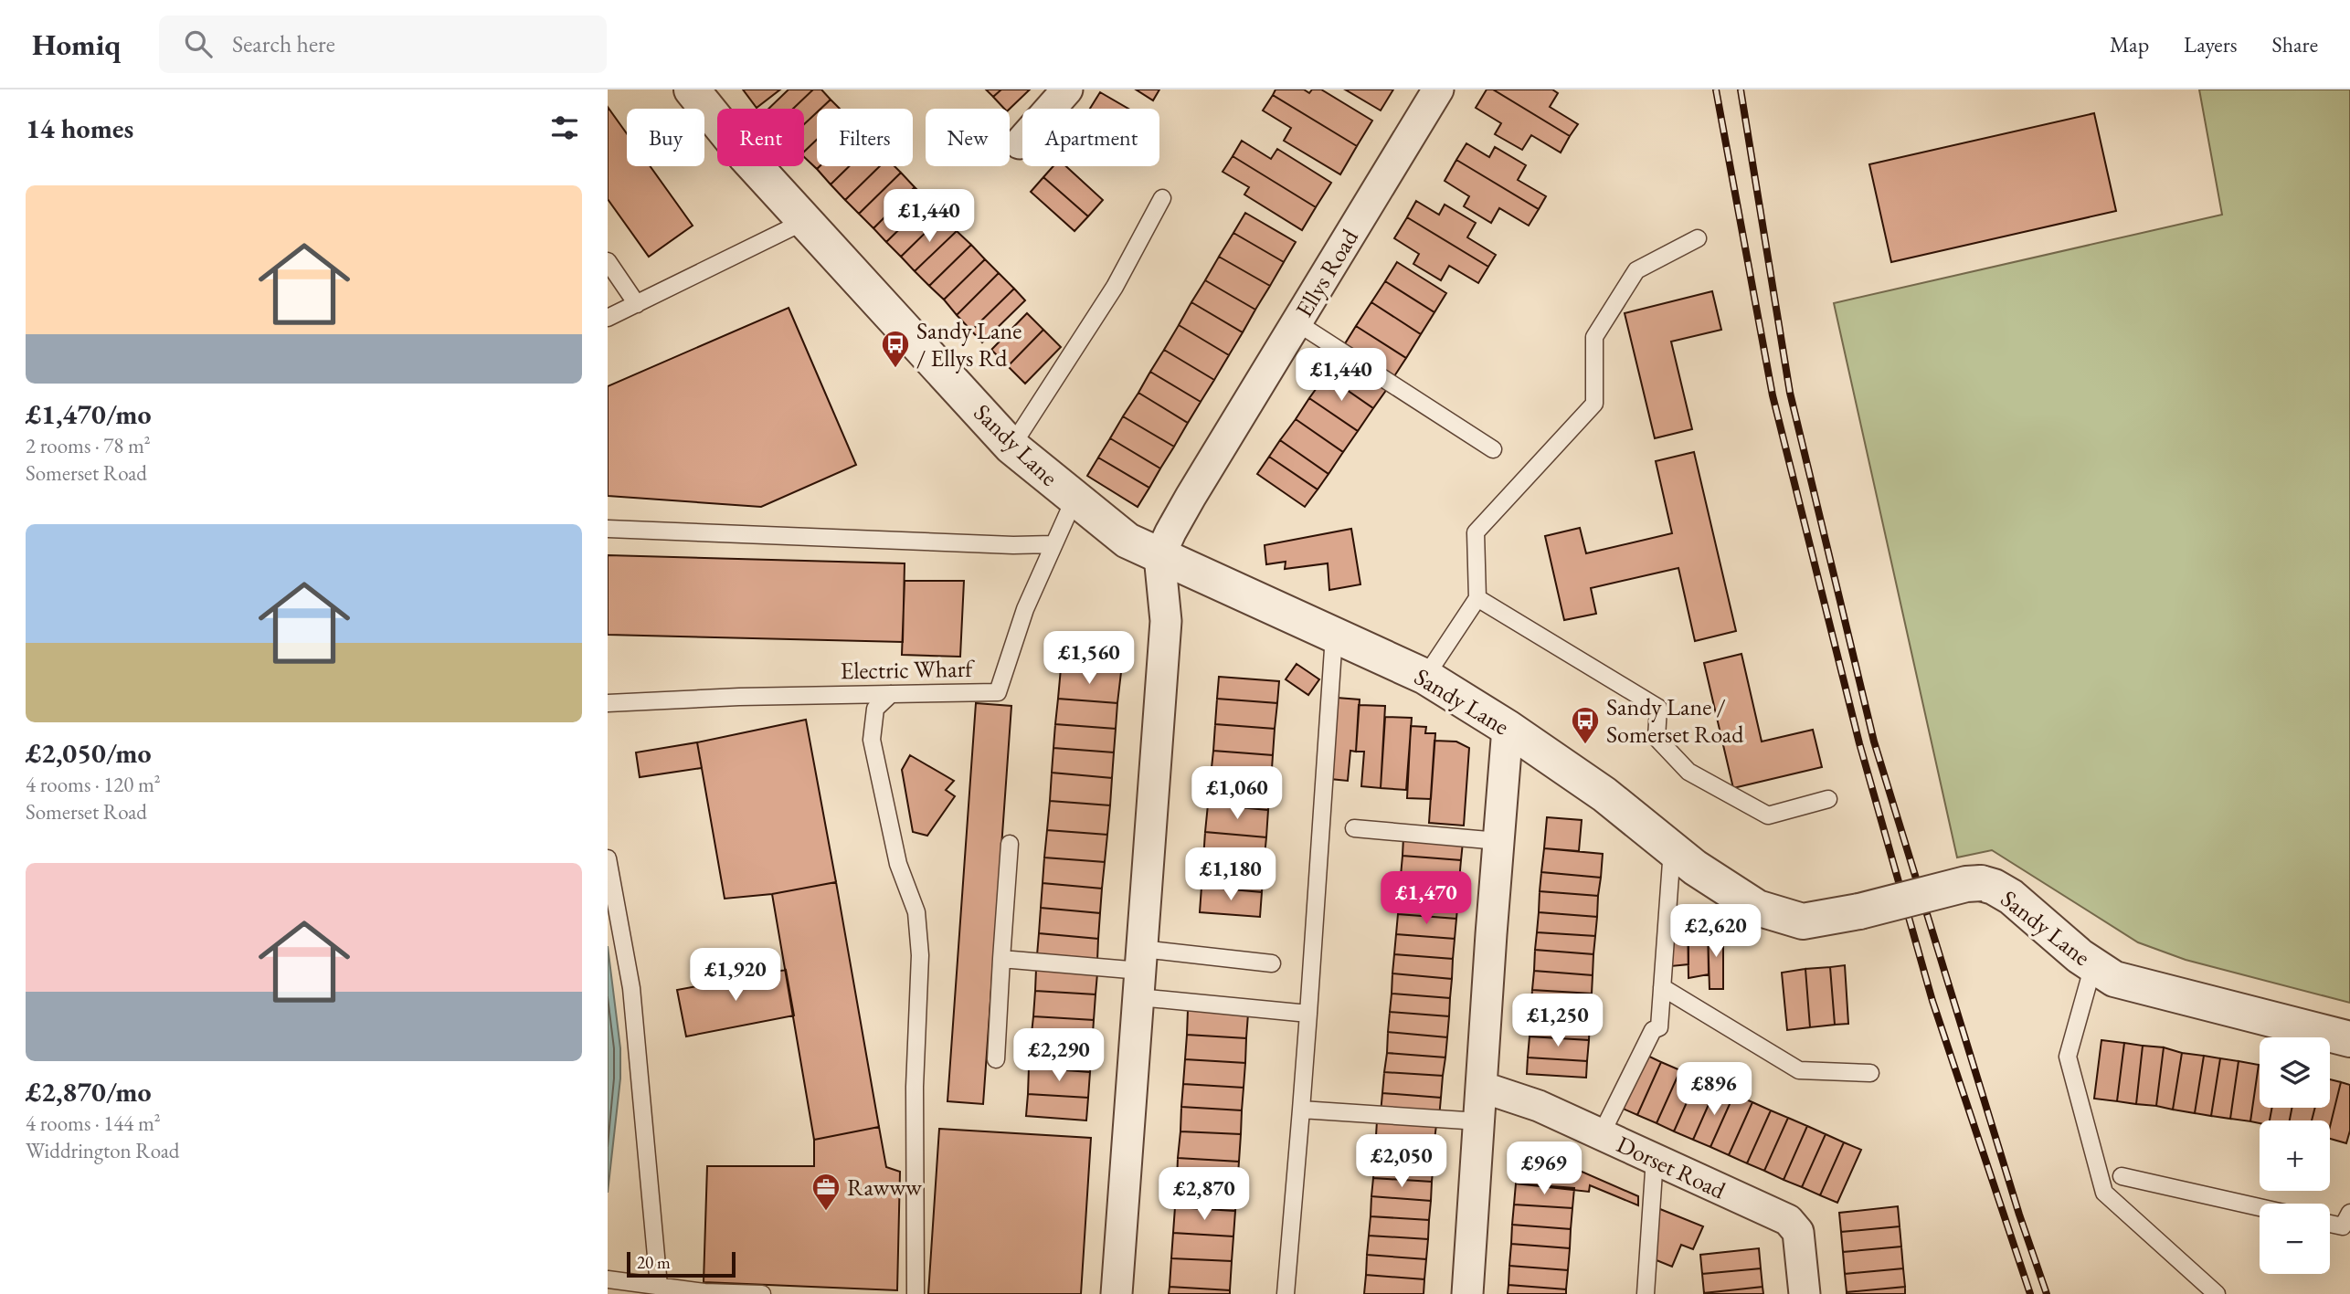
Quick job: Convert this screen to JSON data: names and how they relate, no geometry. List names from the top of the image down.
{
  "streets": {
    "street": ["Ellys Road", "Sandy Lane", "Dorset Road"],
    "lane": ["Electric Wharf"]
  },
  "crossings": [
    ["Ellys Road", "Sandy Lane"],
    ["Sandy Lane", "Electric Wharf"]
  ],
  "places": {
    "bus stop": ["Sandy Lane / Ellys Rd", "Sandy Lane / Somerset Road"],
    "office": ["Rawww"]
  },
  "scale_bar": "20 m",
  "page": {
    "header": "Homiq",
    "search": "Search here",
    "nav": ["Map", "Layers", "Share"],
    "heading": "14 homes",
    "chip": [
      "Buy",
      "Rent",
      "Filters",
      "New",
      "Apartment"
    ],
    "list": [
      {
        "name": "£1,470/mo",
        "note": "2 rooms · 78 m² · Somerset Road"
      },
      {
        "name": "£2,050/mo",
        "note": "4 rooms · 120 m² · Somerset Road"
      },
      {
        "name": "£2,870/mo",
        "note": "4 rooms · 144 m² · Widdrington Road"
      }
    ],
    "price": [
      "£1,440",
      "£1,440",
      "£1,560",
      "£1,060",
      "£1,180",
      "£1,470",
      "£2,620",
      "£1,920",
      "£1,250",
      "£2,290",
      "£896",
      "£2,050",
      "£969",
      "£2,870"
    ],
    "map_buttons": ["+", "−"],
    "scale": "20 m"
  }
}
